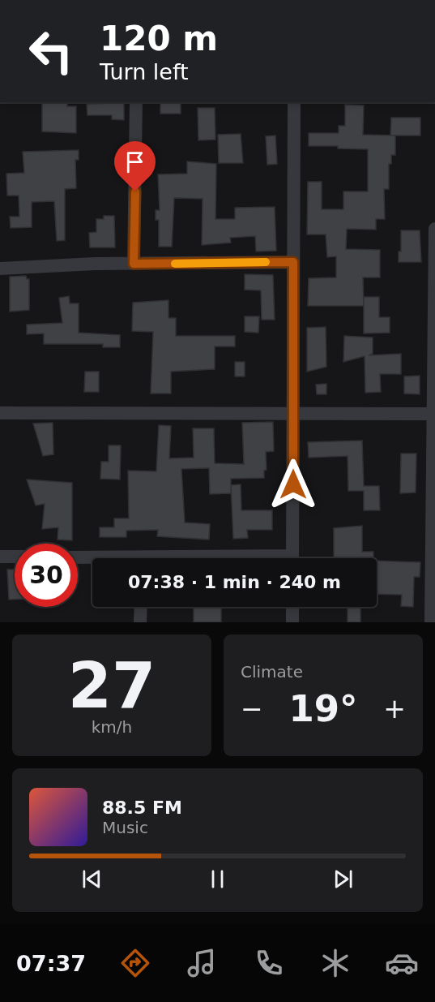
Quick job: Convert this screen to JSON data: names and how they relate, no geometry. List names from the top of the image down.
{
  "page": {
    "turn": ["120 m", "Turn left"],
    "limit": "30",
    "trip": "07:38 · 1 min · 240 m",
    "tile": [
      ["27", "km/h"],
      "Climate"
    ],
    "heat": ["−", "19°", "+"],
    "song": ["88.5 FM", "Music"],
    "tabs": "07:37"
  }
}
